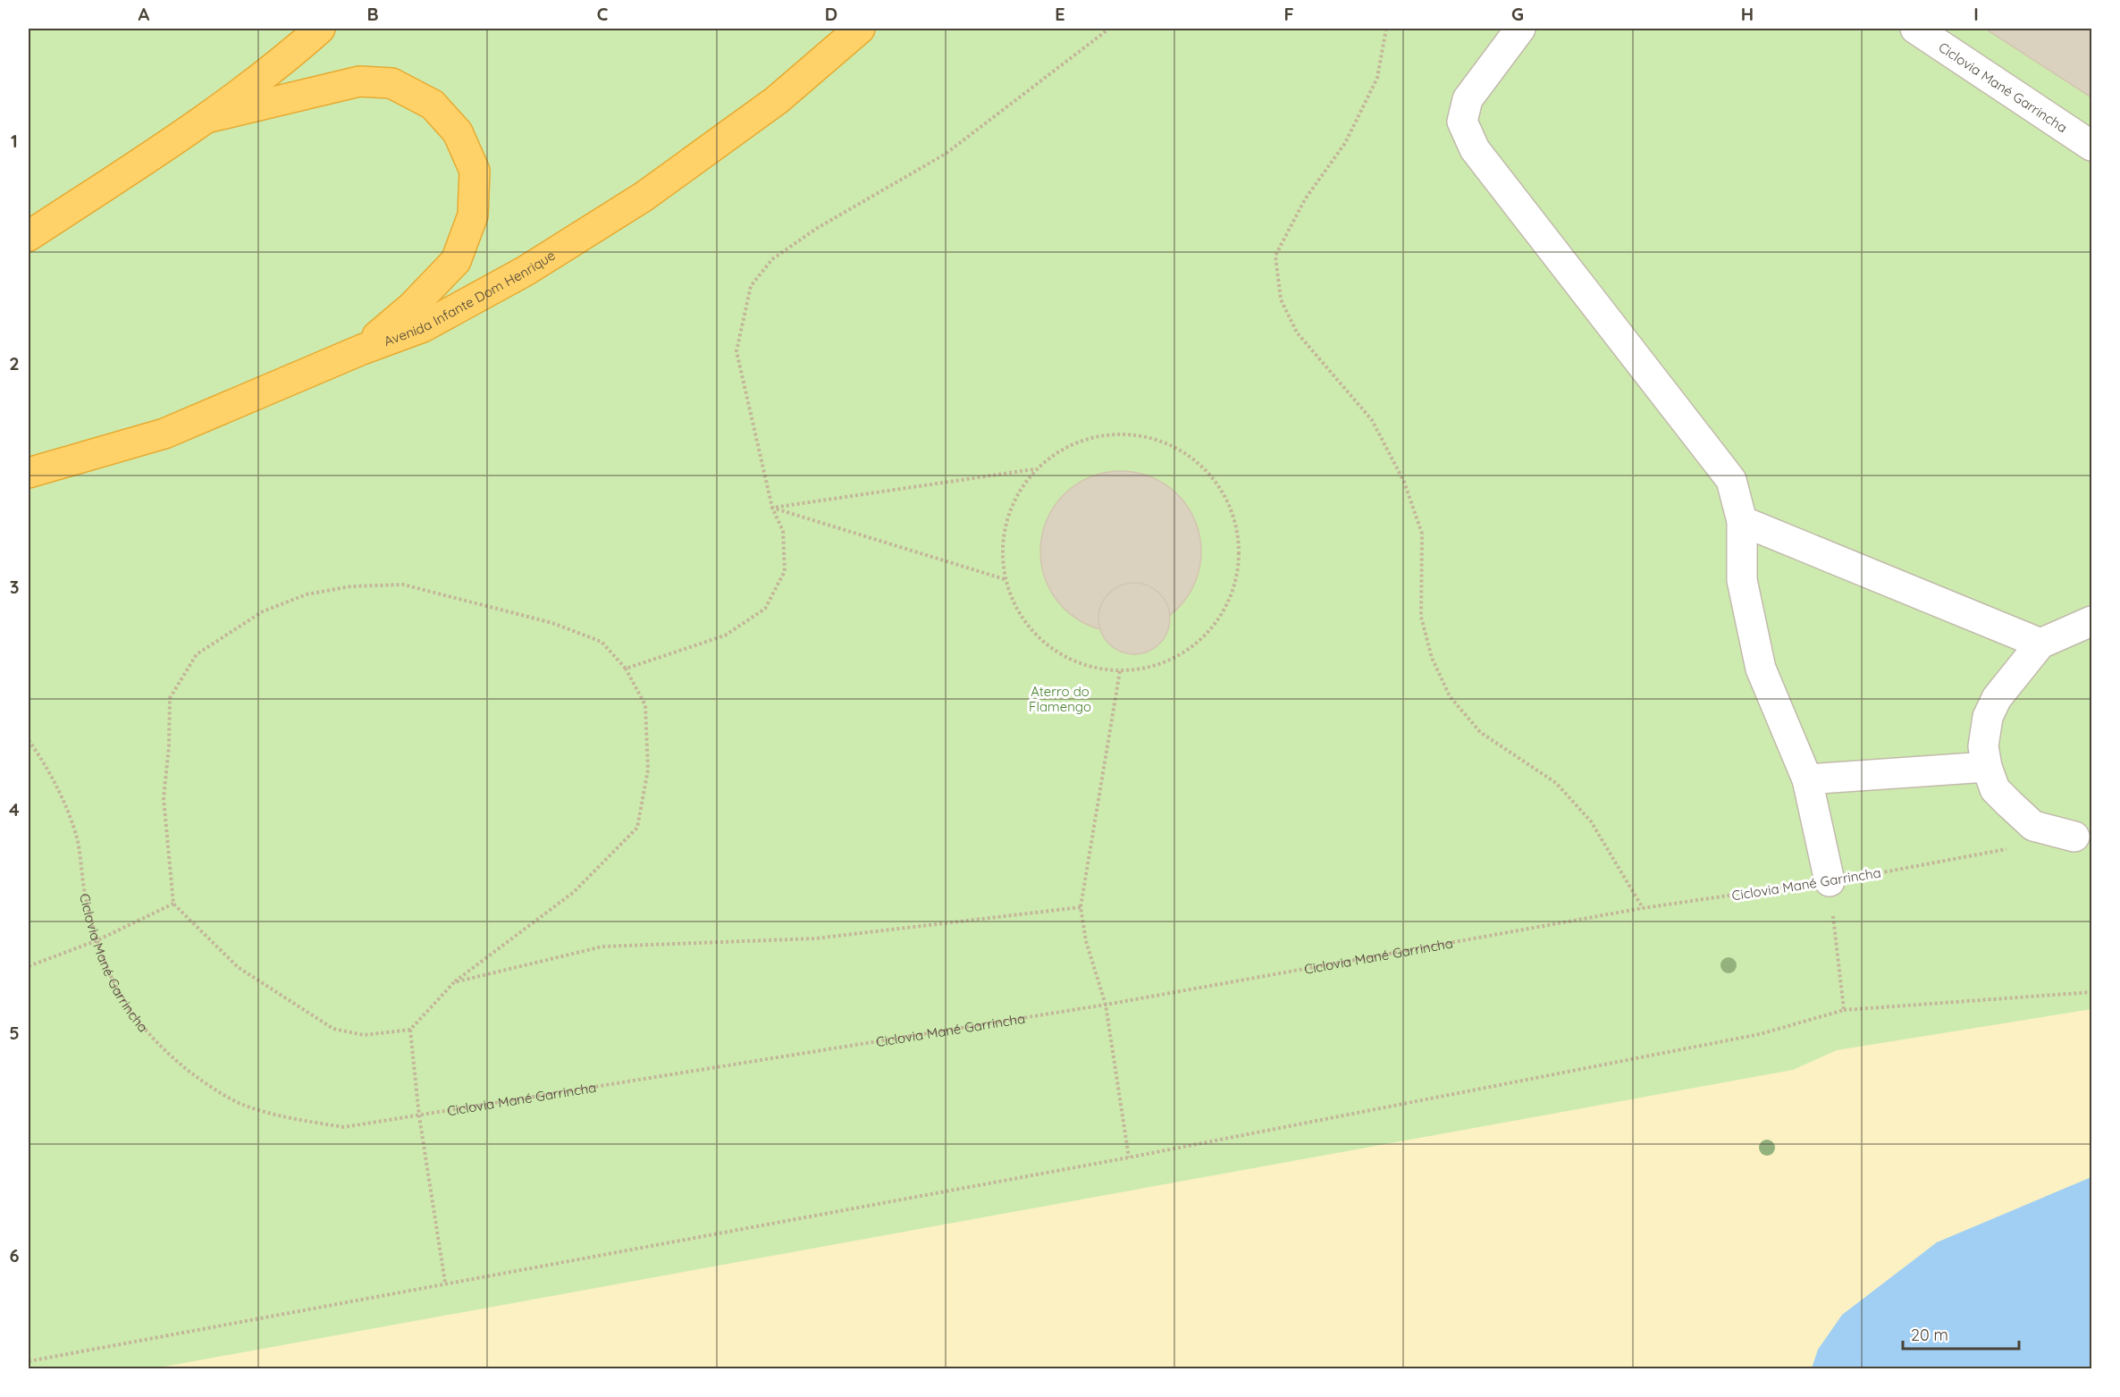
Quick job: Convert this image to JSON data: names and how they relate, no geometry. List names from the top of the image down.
{
  "streets": {
    "highway": ["Avenida Infante Dom Henrique"],
    "lane": ["Ciclovia Mané Garrincha"]
  },
  "parks": ["Aterro do Flamengo"],
  "scale_bar": "20 m",
  "grid": {
    "columns": [
      "A",
      "B",
      "C",
      "D",
      "E",
      "F",
      "G",
      "H",
      "I"
    ],
    "rows": [
      "1",
      "2",
      "3",
      "4",
      "5",
      "6"
    ]
  }
}
